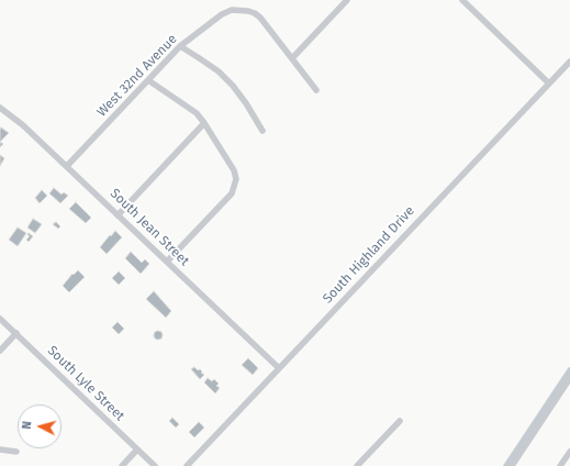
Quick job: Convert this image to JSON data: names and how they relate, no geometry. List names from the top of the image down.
{
  "streets": {
    "street": [
      "West 32nd Avenue",
      "South Jean Street",
      "South Highland Drive",
      "South Lyle Street"
    ]
  },
  "crossings": [
    ["West 32nd Avenue", "South Jean Street"],
    ["South Jean Street", "South Highland Drive"]
  ],
  "north": "left"
}
